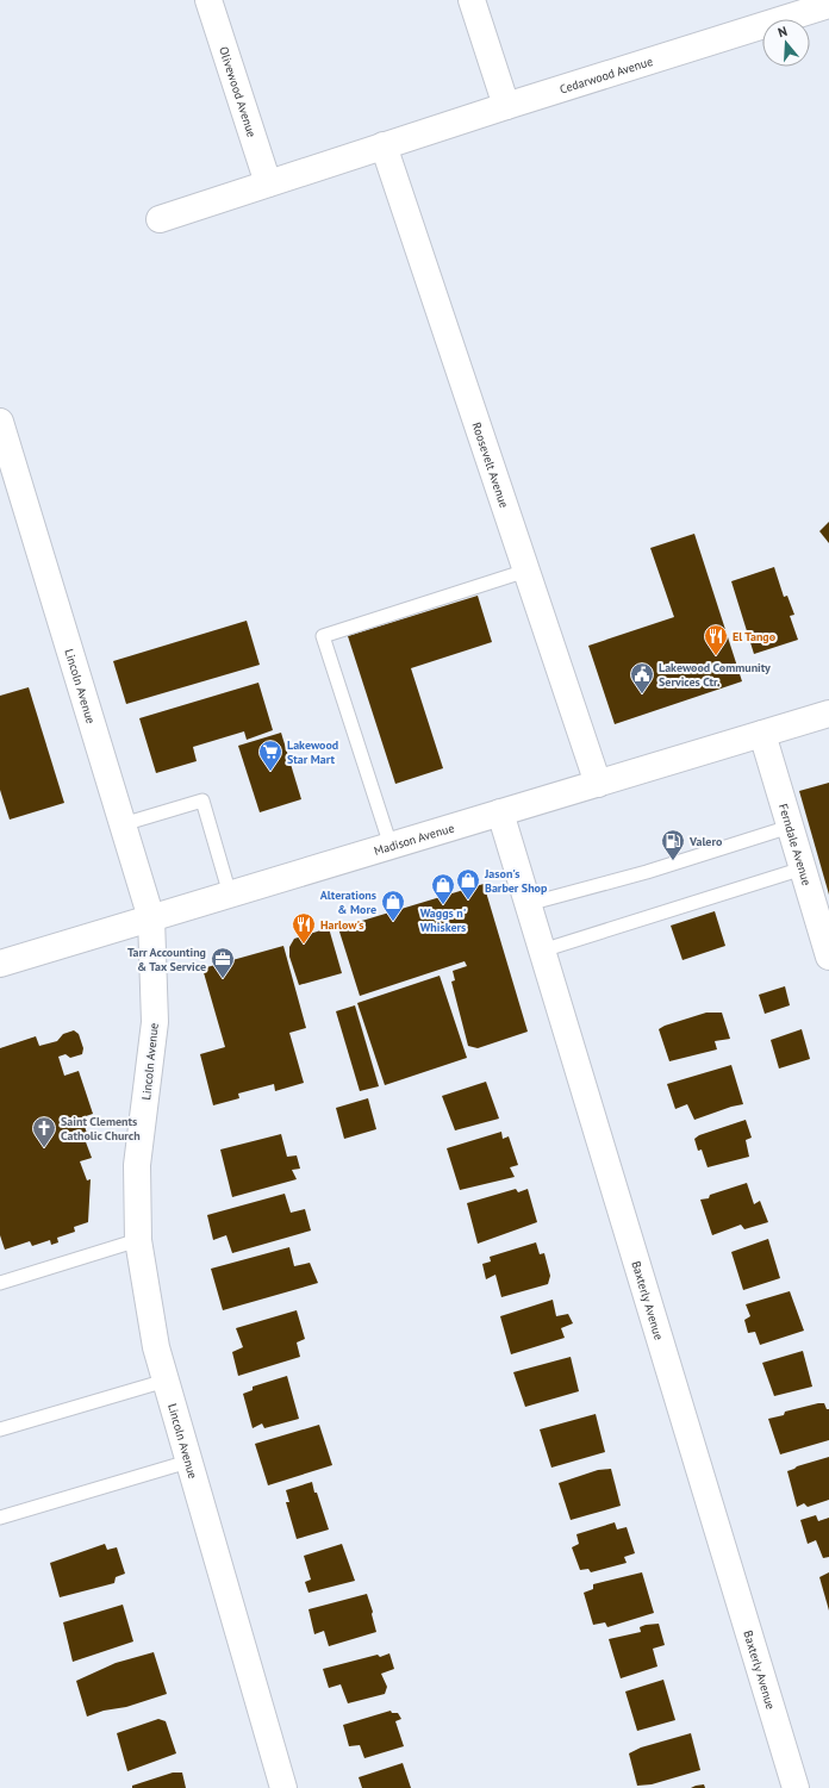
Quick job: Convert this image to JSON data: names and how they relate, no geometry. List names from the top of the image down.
{
  "streets": {
    "street": [
      "Cedarwood Avenue",
      "Olivewood Avenue",
      "Roosevelt Avenue",
      "Lincoln Avenue",
      "Madison Avenue",
      "Ferndale Avenue",
      "Baxterly Avenue"
    ]
  },
  "crossings": [
    ["Cedarwood Avenue", "Roosevelt Avenue"],
    ["Roosevelt Avenue", "Madison Avenue"],
    ["Lincoln Avenue", "Madison Avenue"],
    ["Madison Avenue", "Ferndale Avenue"],
    ["Madison Avenue", "Baxterly Avenue"]
  ],
  "places": {
    "restaurant": ["El Tango", "Harlow's"],
    "public building": ["Lakewood Community Services Ctr."],
    "supermarket": ["Lakewood Star Mart"],
    "fuel station": ["Valero"],
    "shop": ["Jason's Barber Shop", "Waggs n' Whiskers", "Alterations & More"],
    "office": ["Tarr Accounting & Tax Service"],
    "church": ["Saint Clements Catholic Church"]
  },
  "north": "top"
}
